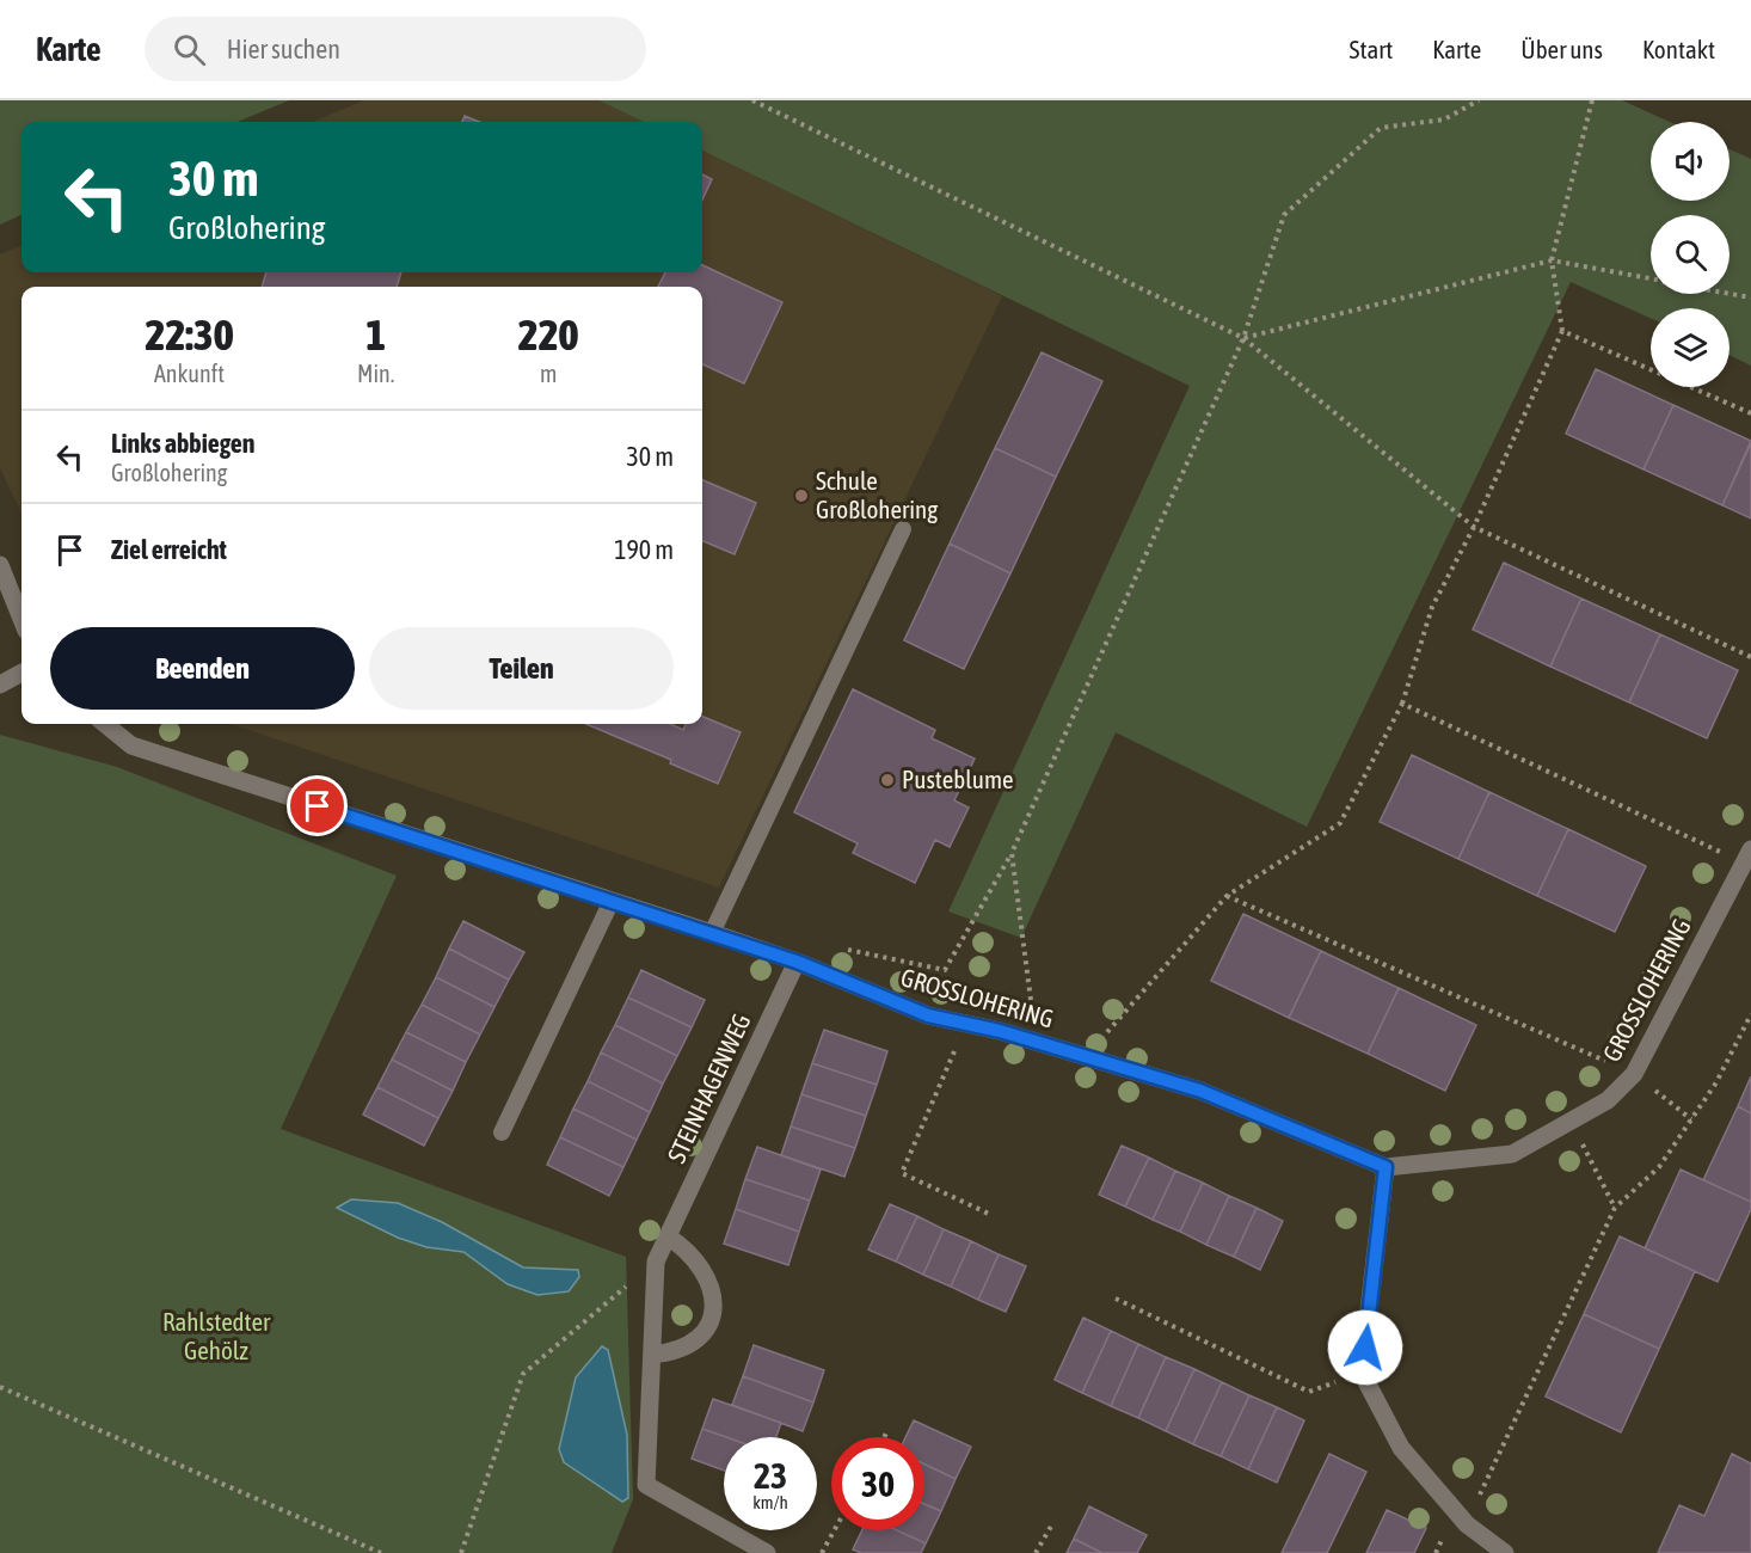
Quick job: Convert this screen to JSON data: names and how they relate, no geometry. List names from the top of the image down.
{
  "streets": {
    "street": ["GROSSLOHERING", "STEINHAGENWEG"]
  },
  "crossings": [
    ["GROSSLOHERING", "STEINHAGENWEG"]
  ],
  "parks": ["Rahlstedter Gehölz"],
  "places": ["Schule Großlohering", "Pusteblume"],
  "page": {
    "header": "Karte",
    "search": "Hier suchen",
    "nav": [
      "Start",
      "Karte",
      "Über uns",
      "Kontakt"
    ],
    "turn": ["30 m", "Großlohering"],
    "eta": [
      "22:30",
      "Ankunft",
      "1",
      "Min.",
      "220",
      "m"
    ],
    "list": [
      {
        "name": "Links abbiegen",
        "note": "Großlohering",
        "value": "30 m"
      },
      {
        "name": "Ziel erreicht",
        "value": "190 m"
      }
    ],
    "buttons": ["Beenden", "Teilen"],
    "speed": "23 km/h",
    "limit": "30"
  }
}
